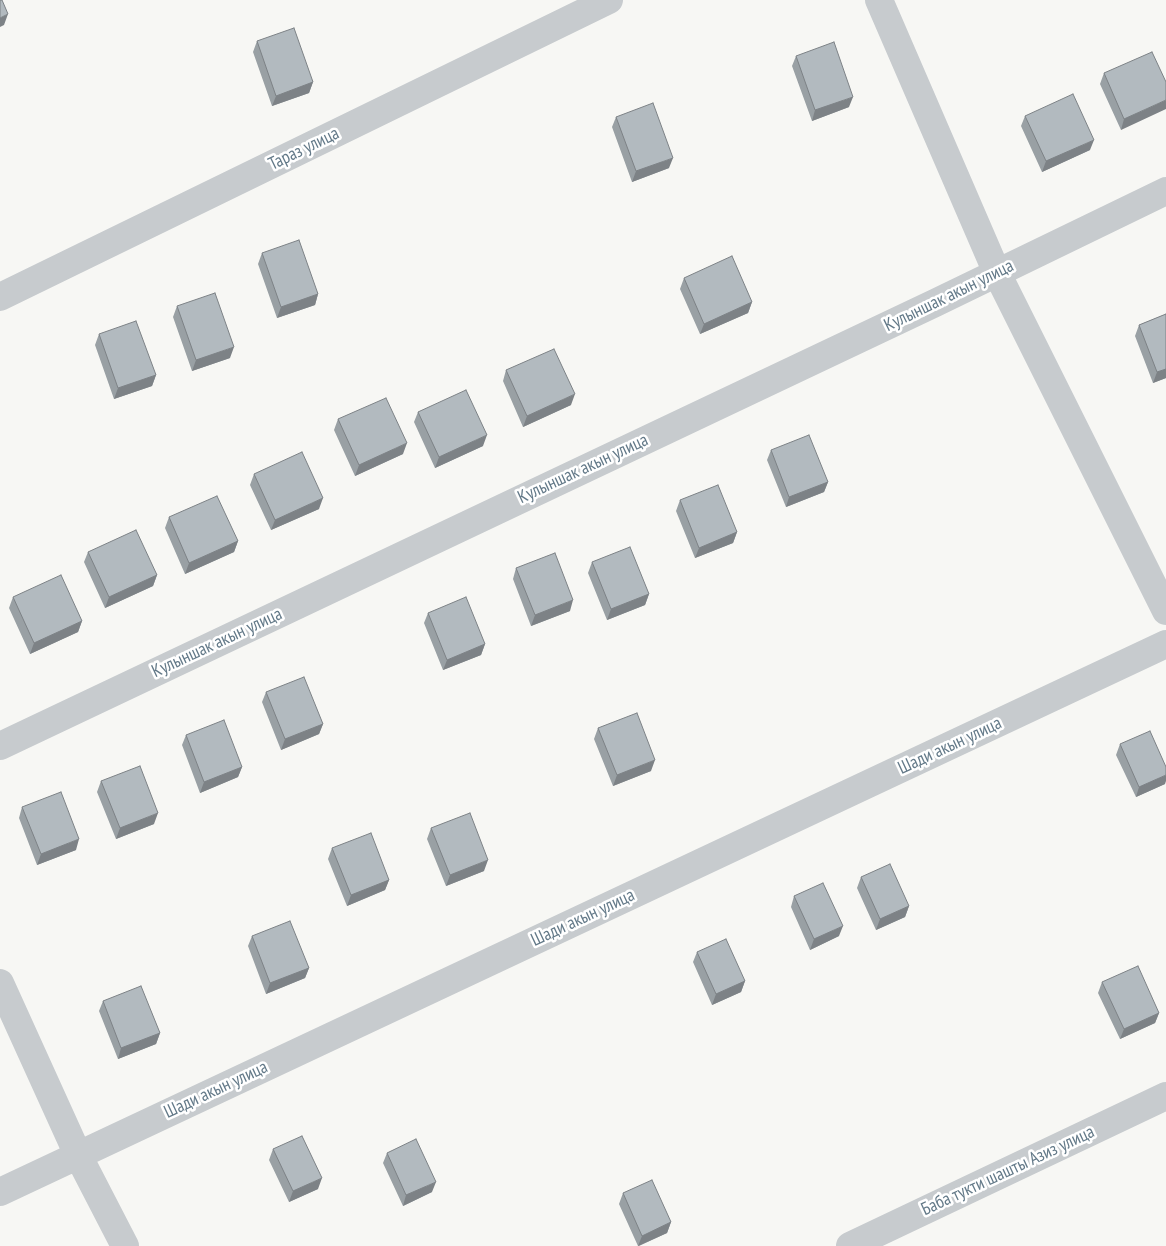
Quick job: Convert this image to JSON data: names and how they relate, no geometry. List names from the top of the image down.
{
  "streets": {
    "street": [
      "Тараз улица",
      "Кулыншак акын улица",
      "Шади акын улица",
      "Баба тукти шашты Азиз улица"
    ]
  }
}
